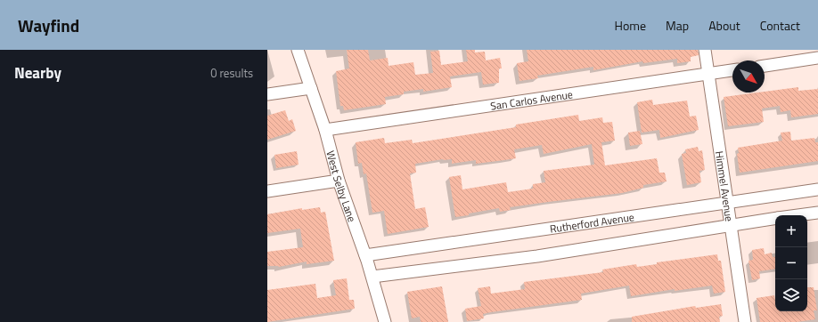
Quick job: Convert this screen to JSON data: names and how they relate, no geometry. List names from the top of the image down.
{
  "streets": {
    "street": [
      "San Carlos Avenue",
      "West Selby Lane",
      "Himmel Avenue",
      "Rutherford Avenue"
    ]
  },
  "crossings": [
    ["San Carlos Avenue", "West Selby Lane"],
    ["San Carlos Avenue", "Himmel Avenue"],
    ["West Selby Lane", "Rutherford Avenue"],
    ["Himmel Avenue", "Rutherford Avenue"]
  ],
  "north": "bottom right",
  "page": {
    "header": "Wayfind",
    "nav": [
      "Home",
      "Map",
      "About",
      "Contact"
    ],
    "heading": ["Nearby", "0 results"],
    "map_buttons": ["+", "−"]
  }
}
